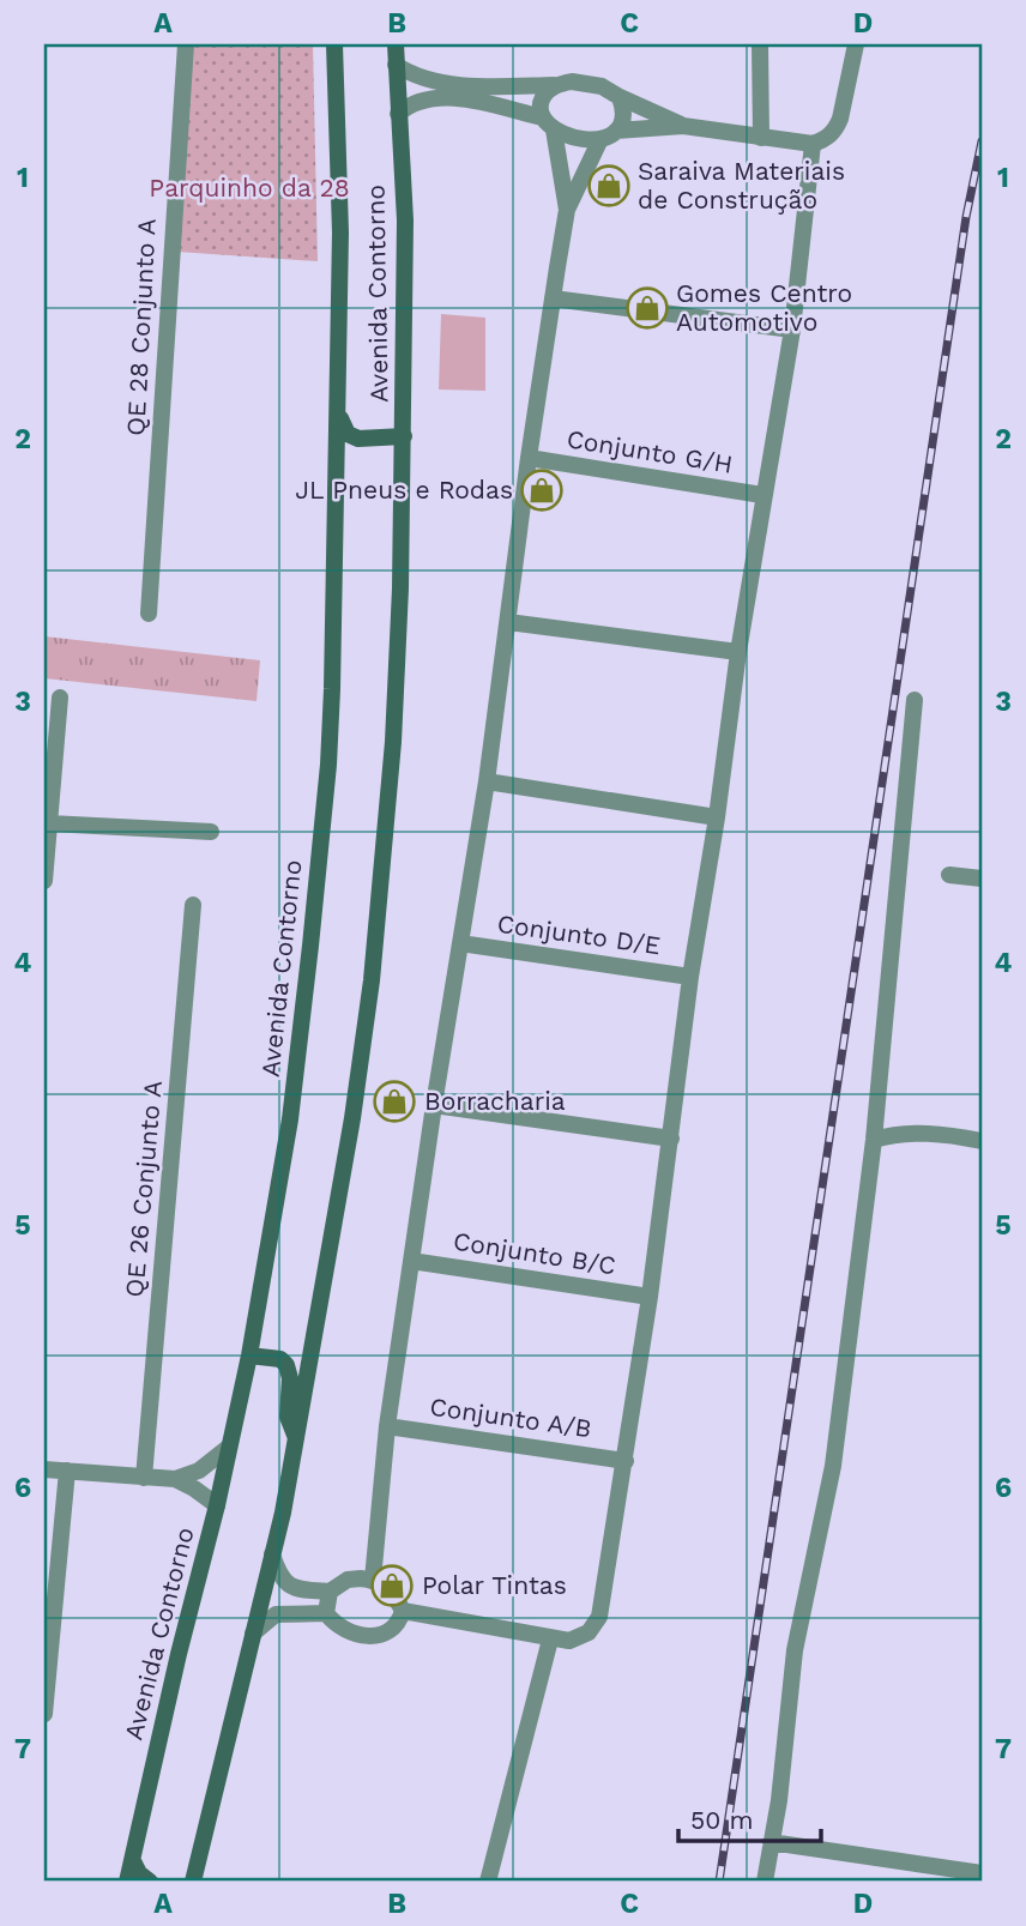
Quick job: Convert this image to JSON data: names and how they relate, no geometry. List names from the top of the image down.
{
  "streets": {
    "main road": ["Avenida Contorno"],
    "street": [
      "QE 28 Conjunto A",
      "Conjunto G/H",
      "Conjunto D/E",
      "QE 26 Conjunto A",
      "Conjunto B/C",
      "Conjunto A/B"
    ]
  },
  "parks": ["Parquinho da 28"],
  "places": {
    "shop": [
      "Saraiva Materiais de Construção",
      "Gomes Centro Automotivo",
      "JL Pneus e Rodas",
      "Borracharia",
      "Polar Tintas"
    ]
  },
  "scale_bar": "50 m",
  "grid": {
    "columns": [
      "A",
      "B",
      "C",
      "D"
    ],
    "rows": [
      "1",
      "2",
      "3",
      "4",
      "5",
      "6",
      "7"
    ]
  }
}
